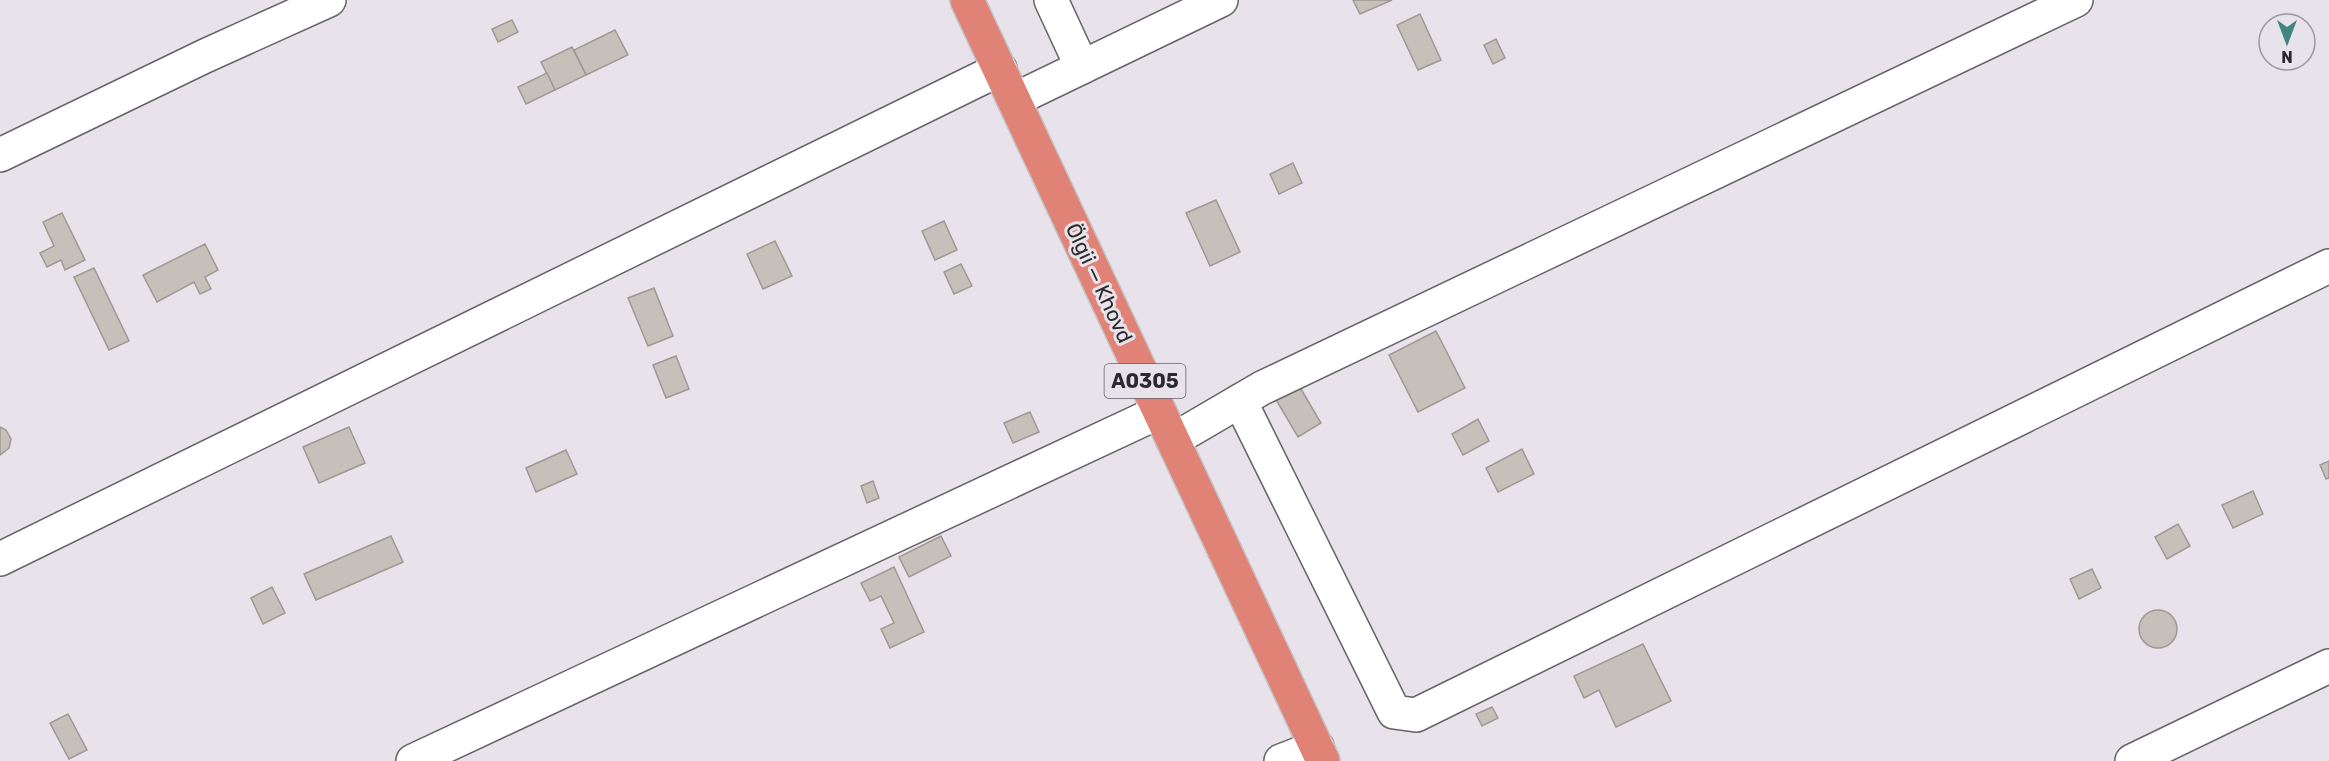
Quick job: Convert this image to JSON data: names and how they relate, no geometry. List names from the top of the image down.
{
  "streets": {
    "highway": ["Ölgii — Khovd", "A0305"]
  },
  "north": "bottom"
}
